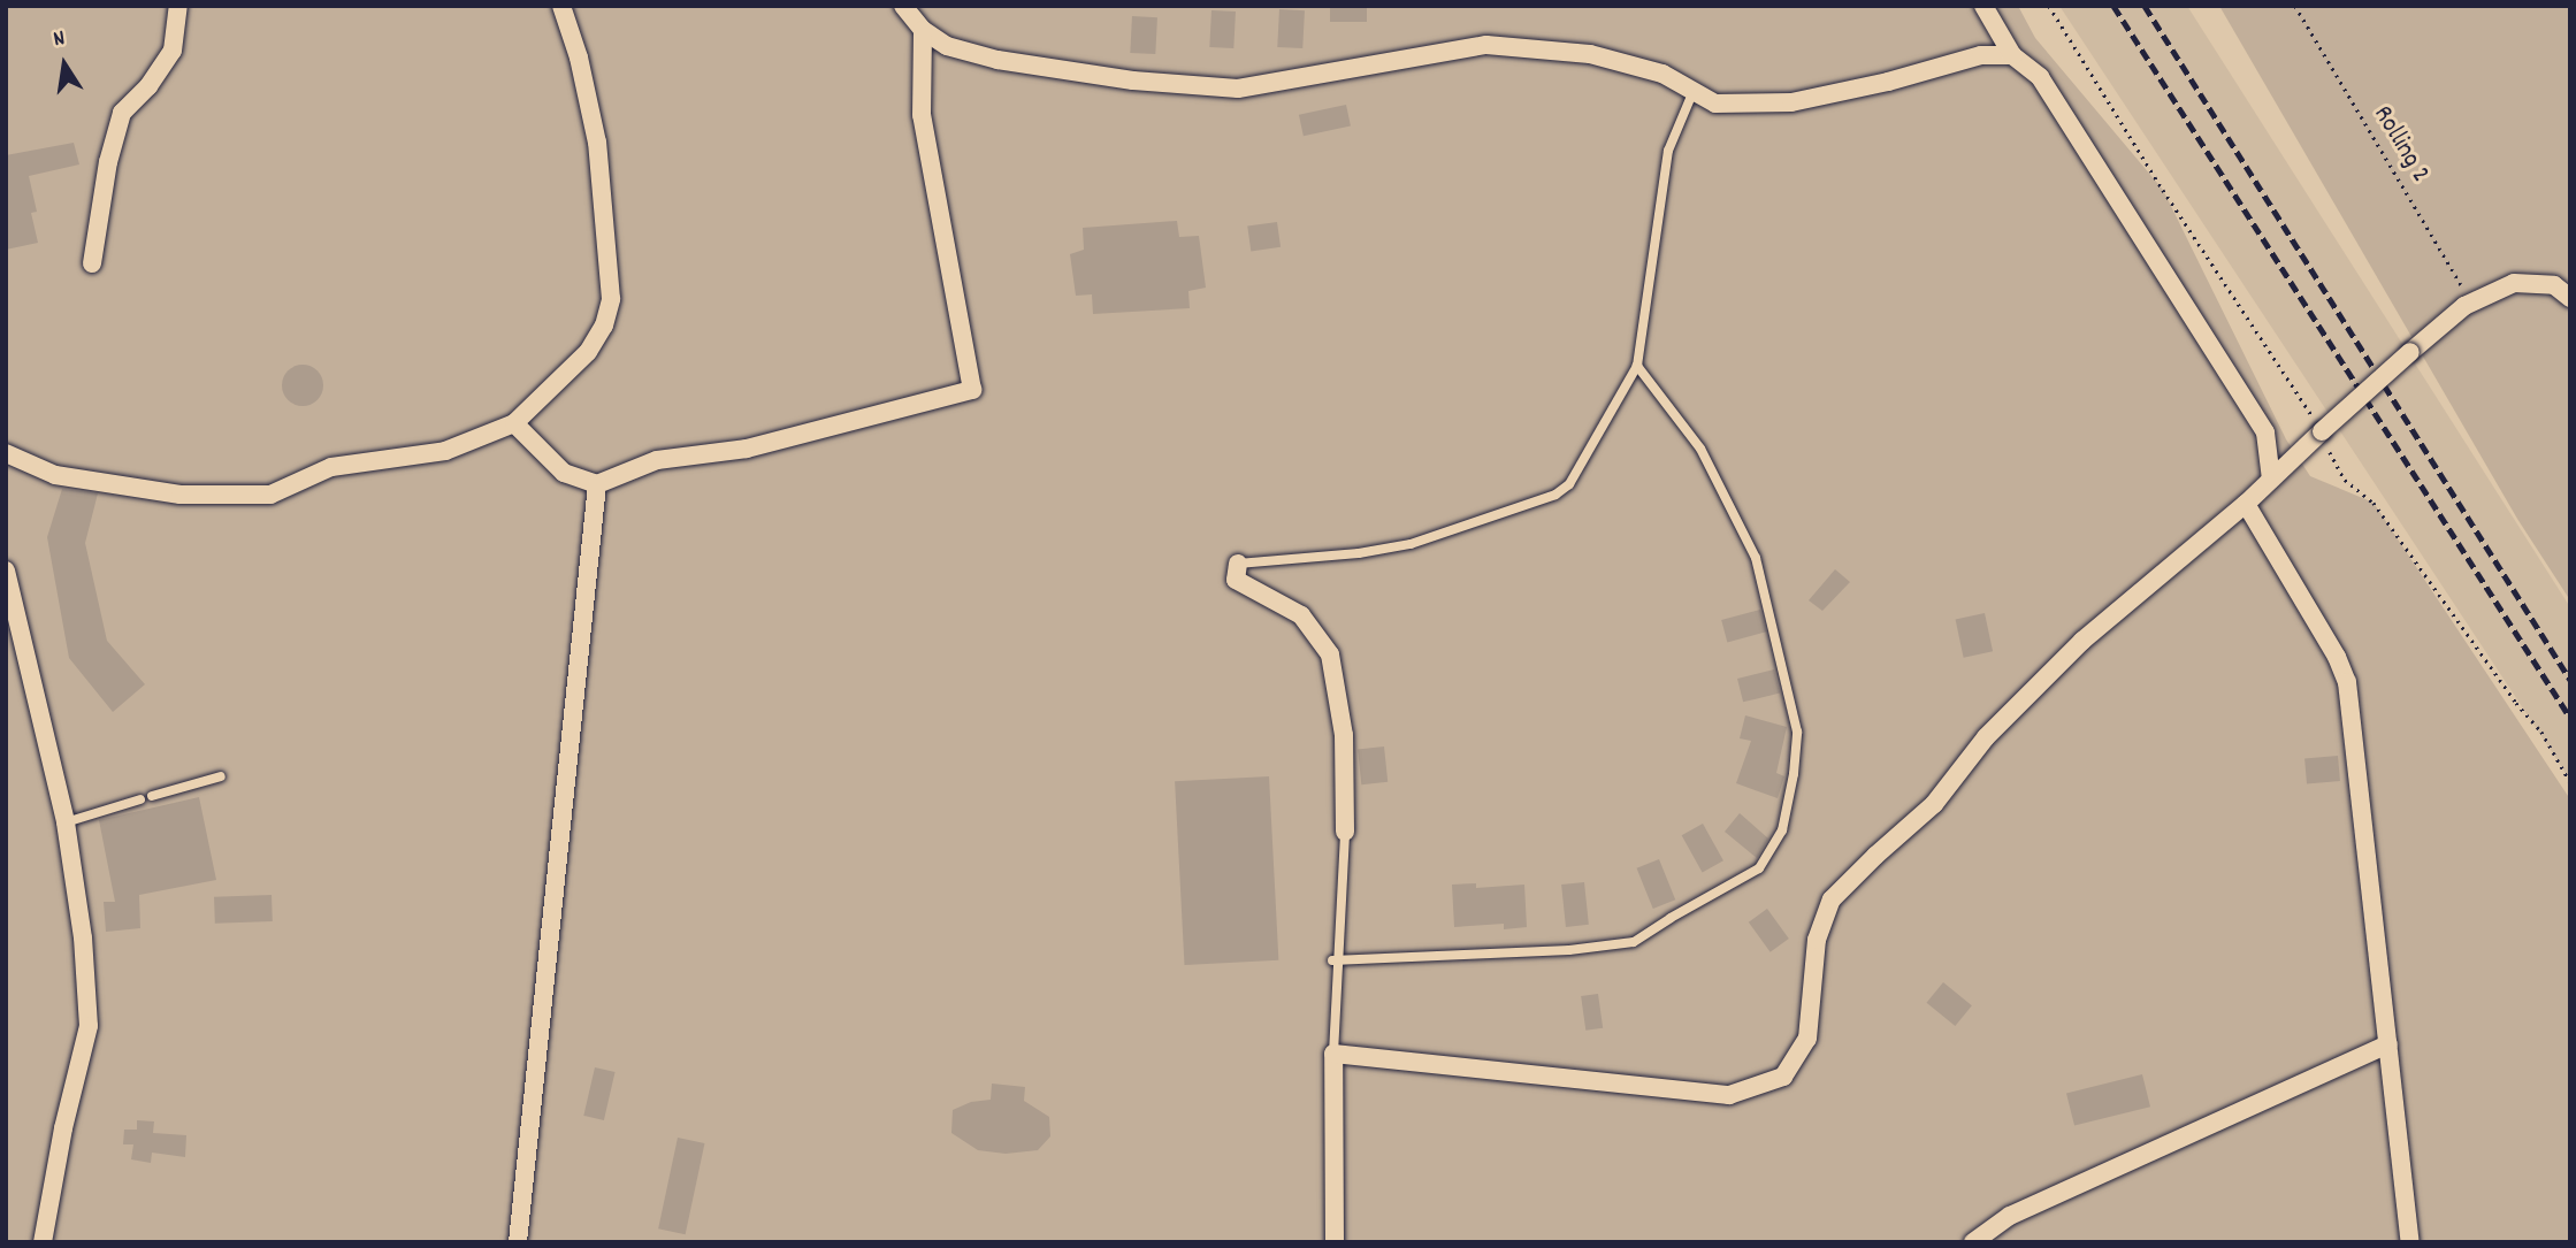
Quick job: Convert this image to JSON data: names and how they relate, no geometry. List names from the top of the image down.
{
  "streets": {
    "path": ["Rolling 2"]
  },
  "north": "top"
}
